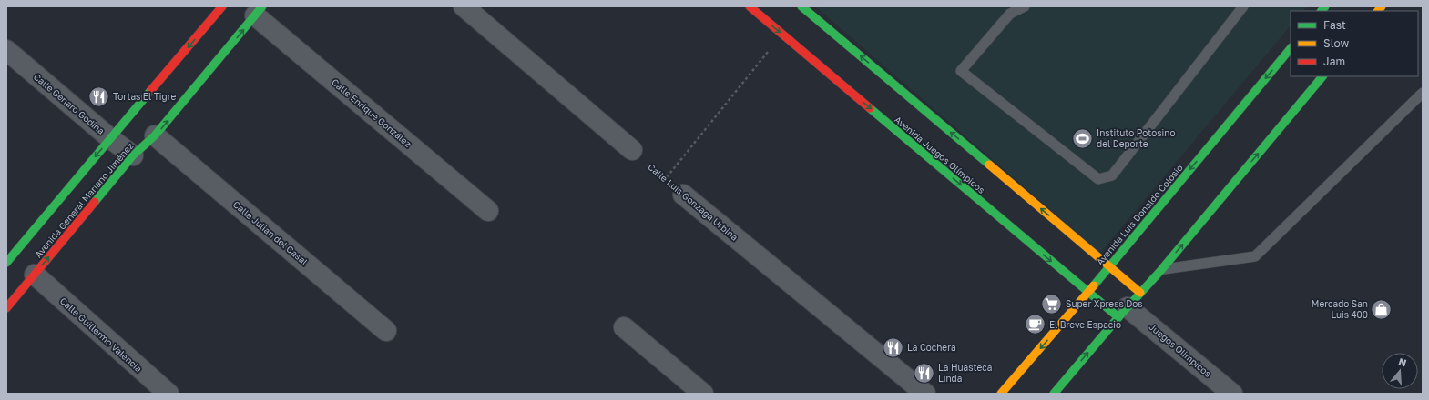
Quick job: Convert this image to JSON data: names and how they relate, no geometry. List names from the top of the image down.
{
  "streets": {
    "street": [
      "Calle Genaro Godina",
      "Calle Enrique González",
      "Avenida Juegos Olímpicos",
      "Avenida General Mariano Jiménez",
      "Calle Luis Gonzaga Urbina",
      "Avenida Luis Donaldo Colosio",
      "Calle Julian del Casal",
      "Calle Guillermo Valencia",
      "Juegos Olimpicos"
    ]
  },
  "crossings": [
    ["Calle Genaro Godina", "Avenida General Mariano Jiménez"],
    ["Calle Enrique González", "Avenida General Mariano Jiménez"],
    ["Avenida Juegos Olímpicos", "Avenida Luis Donaldo Colosio"],
    ["Avenida Juegos Olímpicos", "Juegos Olimpicos"],
    ["Avenida General Mariano Jiménez", "Calle Julian del Casal"],
    ["Avenida General Mariano Jiménez", "Calle Guillermo Valencia"]
  ],
  "places": {
    "restaurant": ["Tortas El Tigre", "La Cochera", "La Huasteca Linda"],
    "sports": ["Instituto Potosino del Deporte"],
    "supermarket": ["Super Xpress Dos"],
    "shop": ["Mercado San Luis 400"],
    "cafe": ["El Breve Espacio"]
  },
  "legend": ["Fast", "Slow", "Jam"],
  "north": "top"
}
